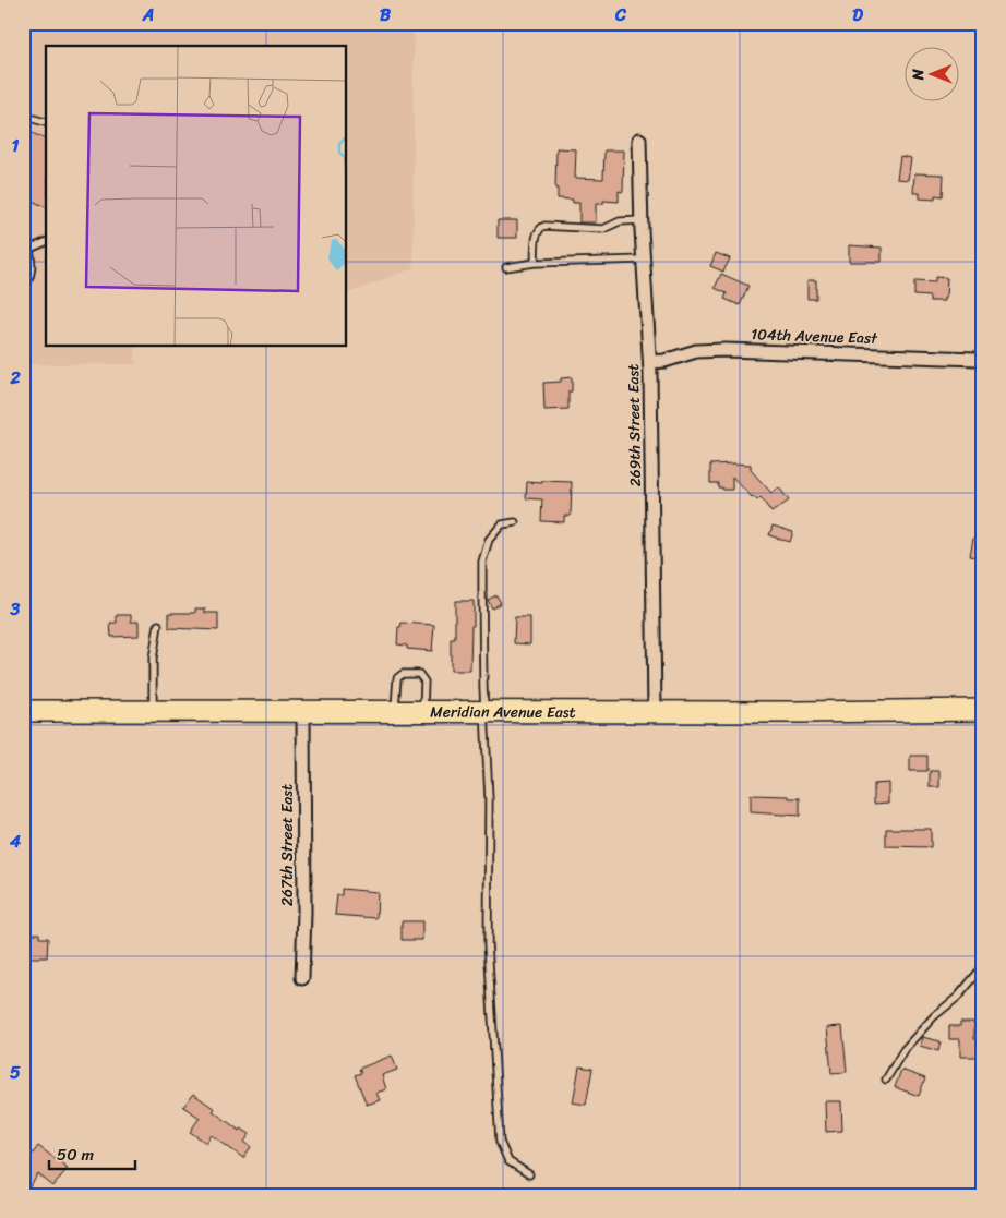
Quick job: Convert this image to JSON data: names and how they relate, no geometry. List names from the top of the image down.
{
  "streets": {
    "main road": ["Meridian Avenue East"],
    "street": ["104th Avenue East", "269th Street East", "267th Street East"]
  },
  "crossings": [
    ["104th Avenue East", "269th Street East"],
    ["269th Street East", "Meridian Avenue East"],
    ["Meridian Avenue East", "267th Street East"]
  ],
  "scale_bar": "50 m",
  "north": "left",
  "grid": {
    "columns": [
      "A",
      "B",
      "C",
      "D"
    ],
    "rows": [
      "1",
      "2",
      "3",
      "4",
      "5"
    ]
  }
}
